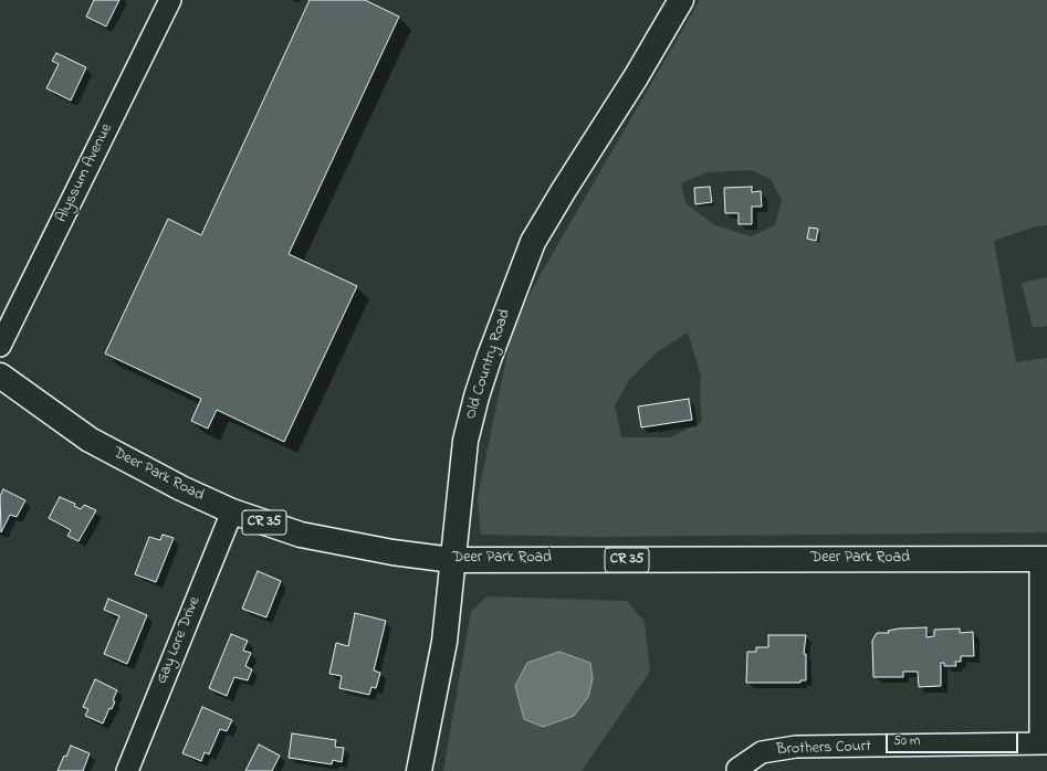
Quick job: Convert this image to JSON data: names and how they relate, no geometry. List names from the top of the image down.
{
  "streets": {
    "main road": ["Old Country Road", "Deer Park Road", "CR 35"],
    "street": ["Alyssum Avenue", "Gay Lore Drive", "Brothers Court"]
  },
  "crossings": [
    ["Old Country Road", "Deer Park Road"],
    ["Deer Park Road", "Gay Lore Drive"]
  ],
  "scale_bar": "50 m"
}
